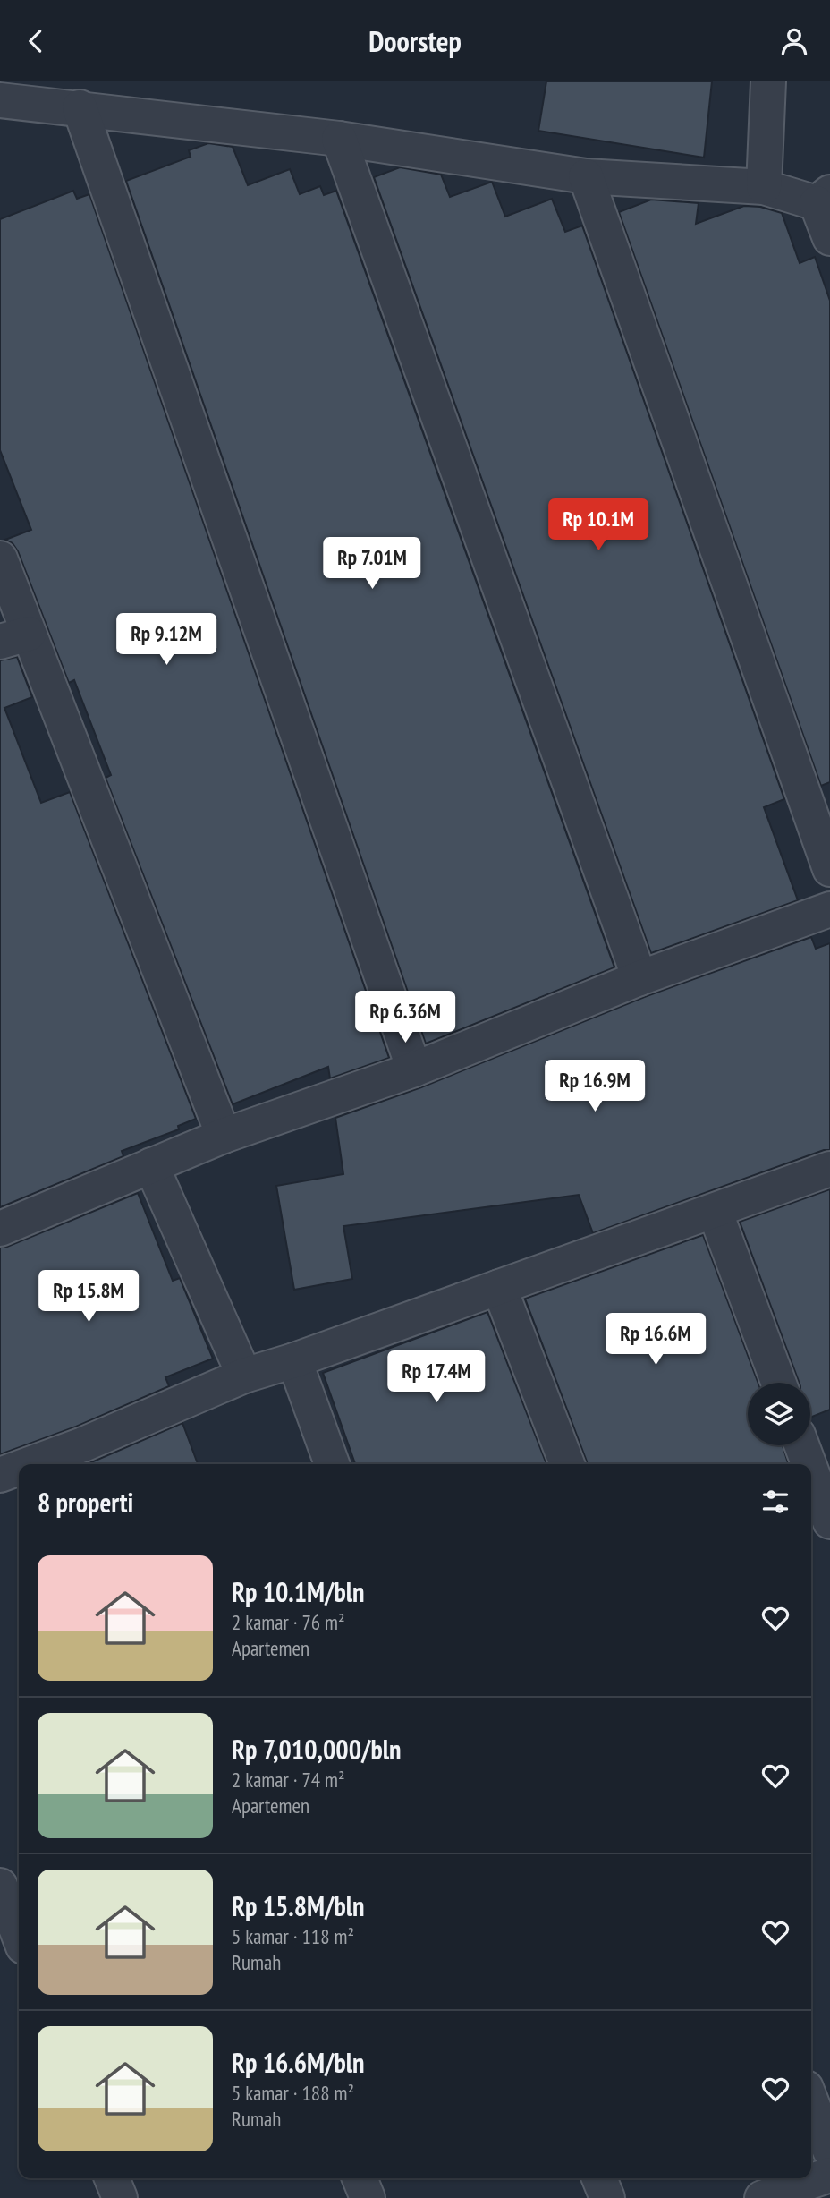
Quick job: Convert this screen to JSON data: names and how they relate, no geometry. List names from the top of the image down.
{
  "page": {
    "header": "Doorstep",
    "price": [
      "Rp 10.1M",
      "Rp 7.01M",
      "Rp 9.12M",
      "Rp 6.36M",
      "Rp 16.9M",
      "Rp 15.8M",
      "Rp 16.6M",
      "Rp 17.4M"
    ],
    "heading": "8 properti",
    "list": [
      {
        "name": "Rp 10.1M/bln",
        "note": "2 kamar · 76 m² · Apartemen"
      },
      {
        "name": "Rp 7,010,000/bln",
        "note": "2 kamar · 74 m² · Apartemen"
      },
      {
        "name": "Rp 15.8M/bln",
        "note": "5 kamar · 118 m² · Rumah"
      },
      {
        "name": "Rp 16.6M/bln",
        "note": "5 kamar · 188 m² · Rumah"
      }
    ]
  }
}
